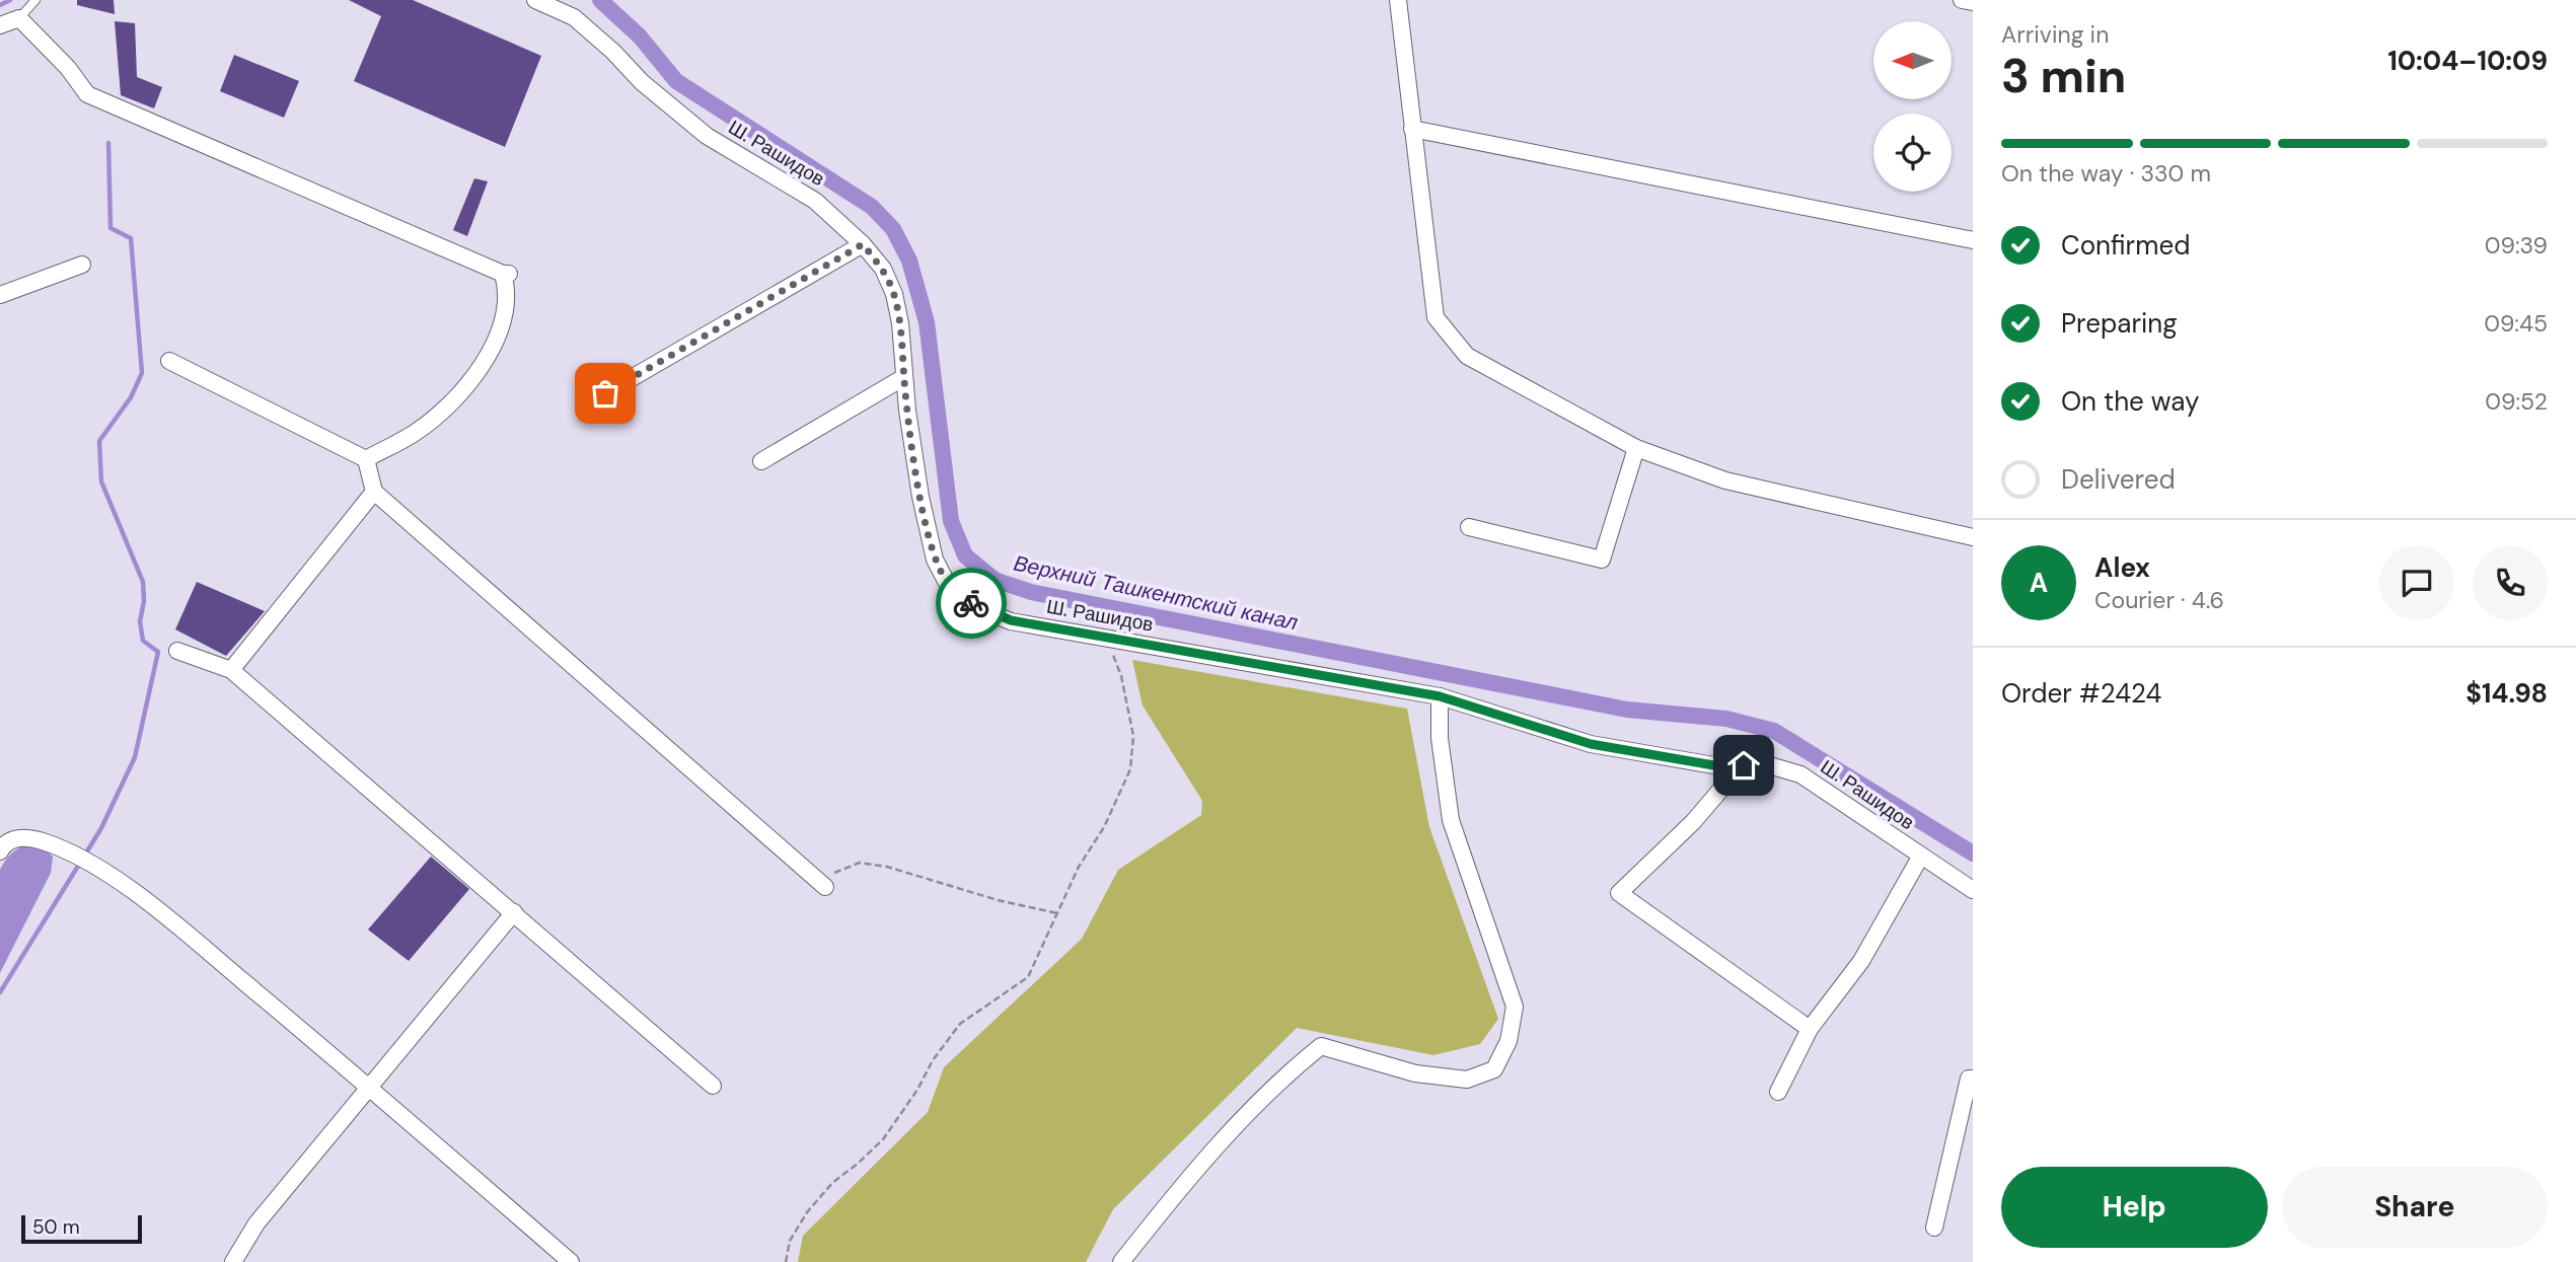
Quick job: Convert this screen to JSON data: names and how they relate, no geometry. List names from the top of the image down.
{
  "streets": {
    "street": ["Ш. Рашидов"]
  },
  "water": ["Верхний Ташкентский канал"],
  "scale_bar": "50 m",
  "north": "left",
  "page": {
    "heading": ["3 min", "Arriving in", "10:04–10:09"],
    "panel": [
      "Alex",
      "Courier · 4.6",
      "Order #2424",
      "$14.98"
    ],
    "bar": "On the way · 330 m",
    "list": [
      ["Confirmed", "09:39"],
      ["Preparing", "09:45"],
      ["On the way", "09:52"],
      "Delivered"
    ],
    "round": "A",
    "buttons": ["Help", "Share"],
    "scale": "50 m"
  }
}
